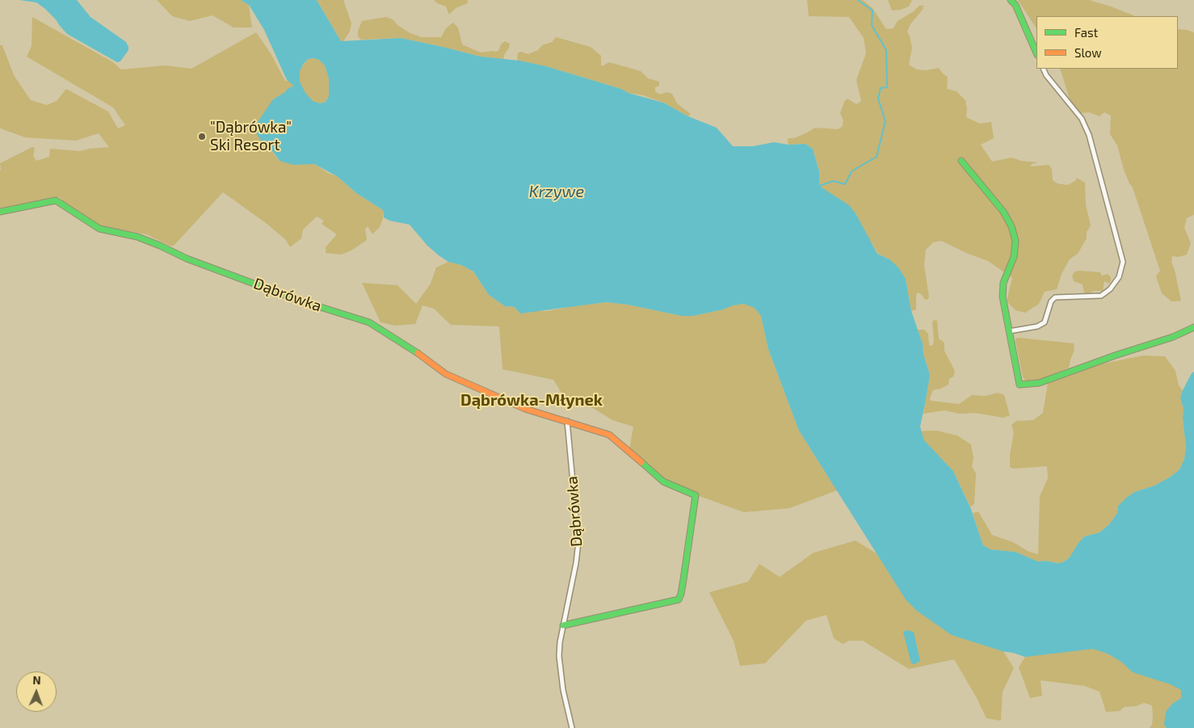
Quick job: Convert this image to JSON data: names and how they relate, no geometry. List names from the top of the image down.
{
  "streets": {
    "street": ["Dąbrówka"]
  },
  "districts": ["Dąbrówka-Młynek"],
  "water": ["Krzywe"],
  "places": ["\"Dąbrówka\" Ski Resort"],
  "legend": ["Fast", "Slow"],
  "north": "top"
}
